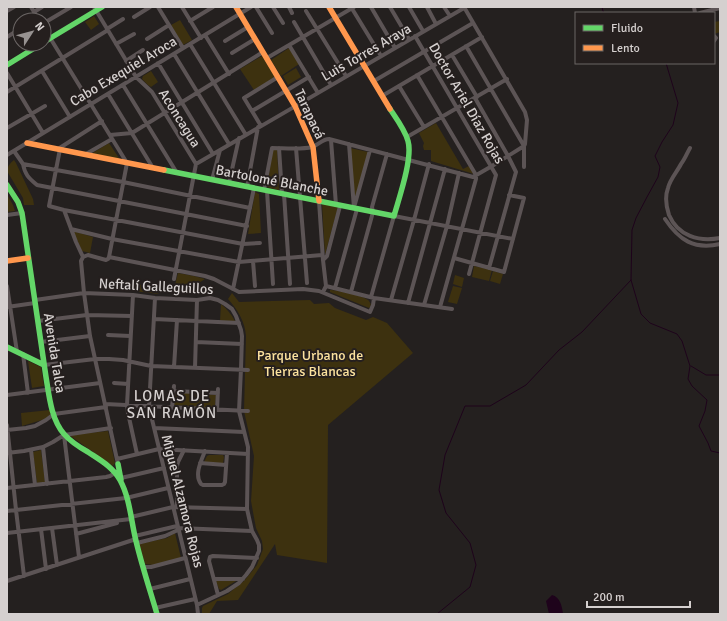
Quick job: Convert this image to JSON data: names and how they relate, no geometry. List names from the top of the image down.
{
  "streets": {
    "street": [
      "Luis Torres Araya",
      "Cabo Exequiel Aroca",
      "Doctor Ariel Díaz Rojas",
      "Tarapacá",
      "Aconcagua",
      "Bartolomé Blanche",
      "Neftalí Galleguillos",
      "Avenida Talca",
      "Miguel Alzamora Rojas"
    ]
  },
  "crossings": [
    ["Luis Torres Araya", "Doctor Ariel Díaz Rojas"],
    ["Luis Torres Araya", "Tarapacá"],
    ["Luis Torres Araya", "Aconcagua"],
    ["Cabo Exequiel Aroca", "Tarapacá"],
    ["Cabo Exequiel Aroca", "Aconcagua"],
    ["Cabo Exequiel Aroca", "Bartolomé Blanche"],
    ["Doctor Ariel Díaz Rojas", "Bartolomé Blanche"],
    ["Tarapacá", "Bartolomé Blanche"],
    ["Aconcagua", "Bartolomé Blanche"],
    ["Neftalí Galleguillos", "Avenida Talca"],
    ["Neftalí Galleguillos", "Miguel Alzamora Rojas"]
  ],
  "districts": ["LOMAS DE SAN RAMÓN"],
  "parks": ["Parque Urbano de Tierras Blancas"],
  "legend": ["Fluido", "Lento"],
  "scale_bar": "200 m",
  "north": "top right"
}
